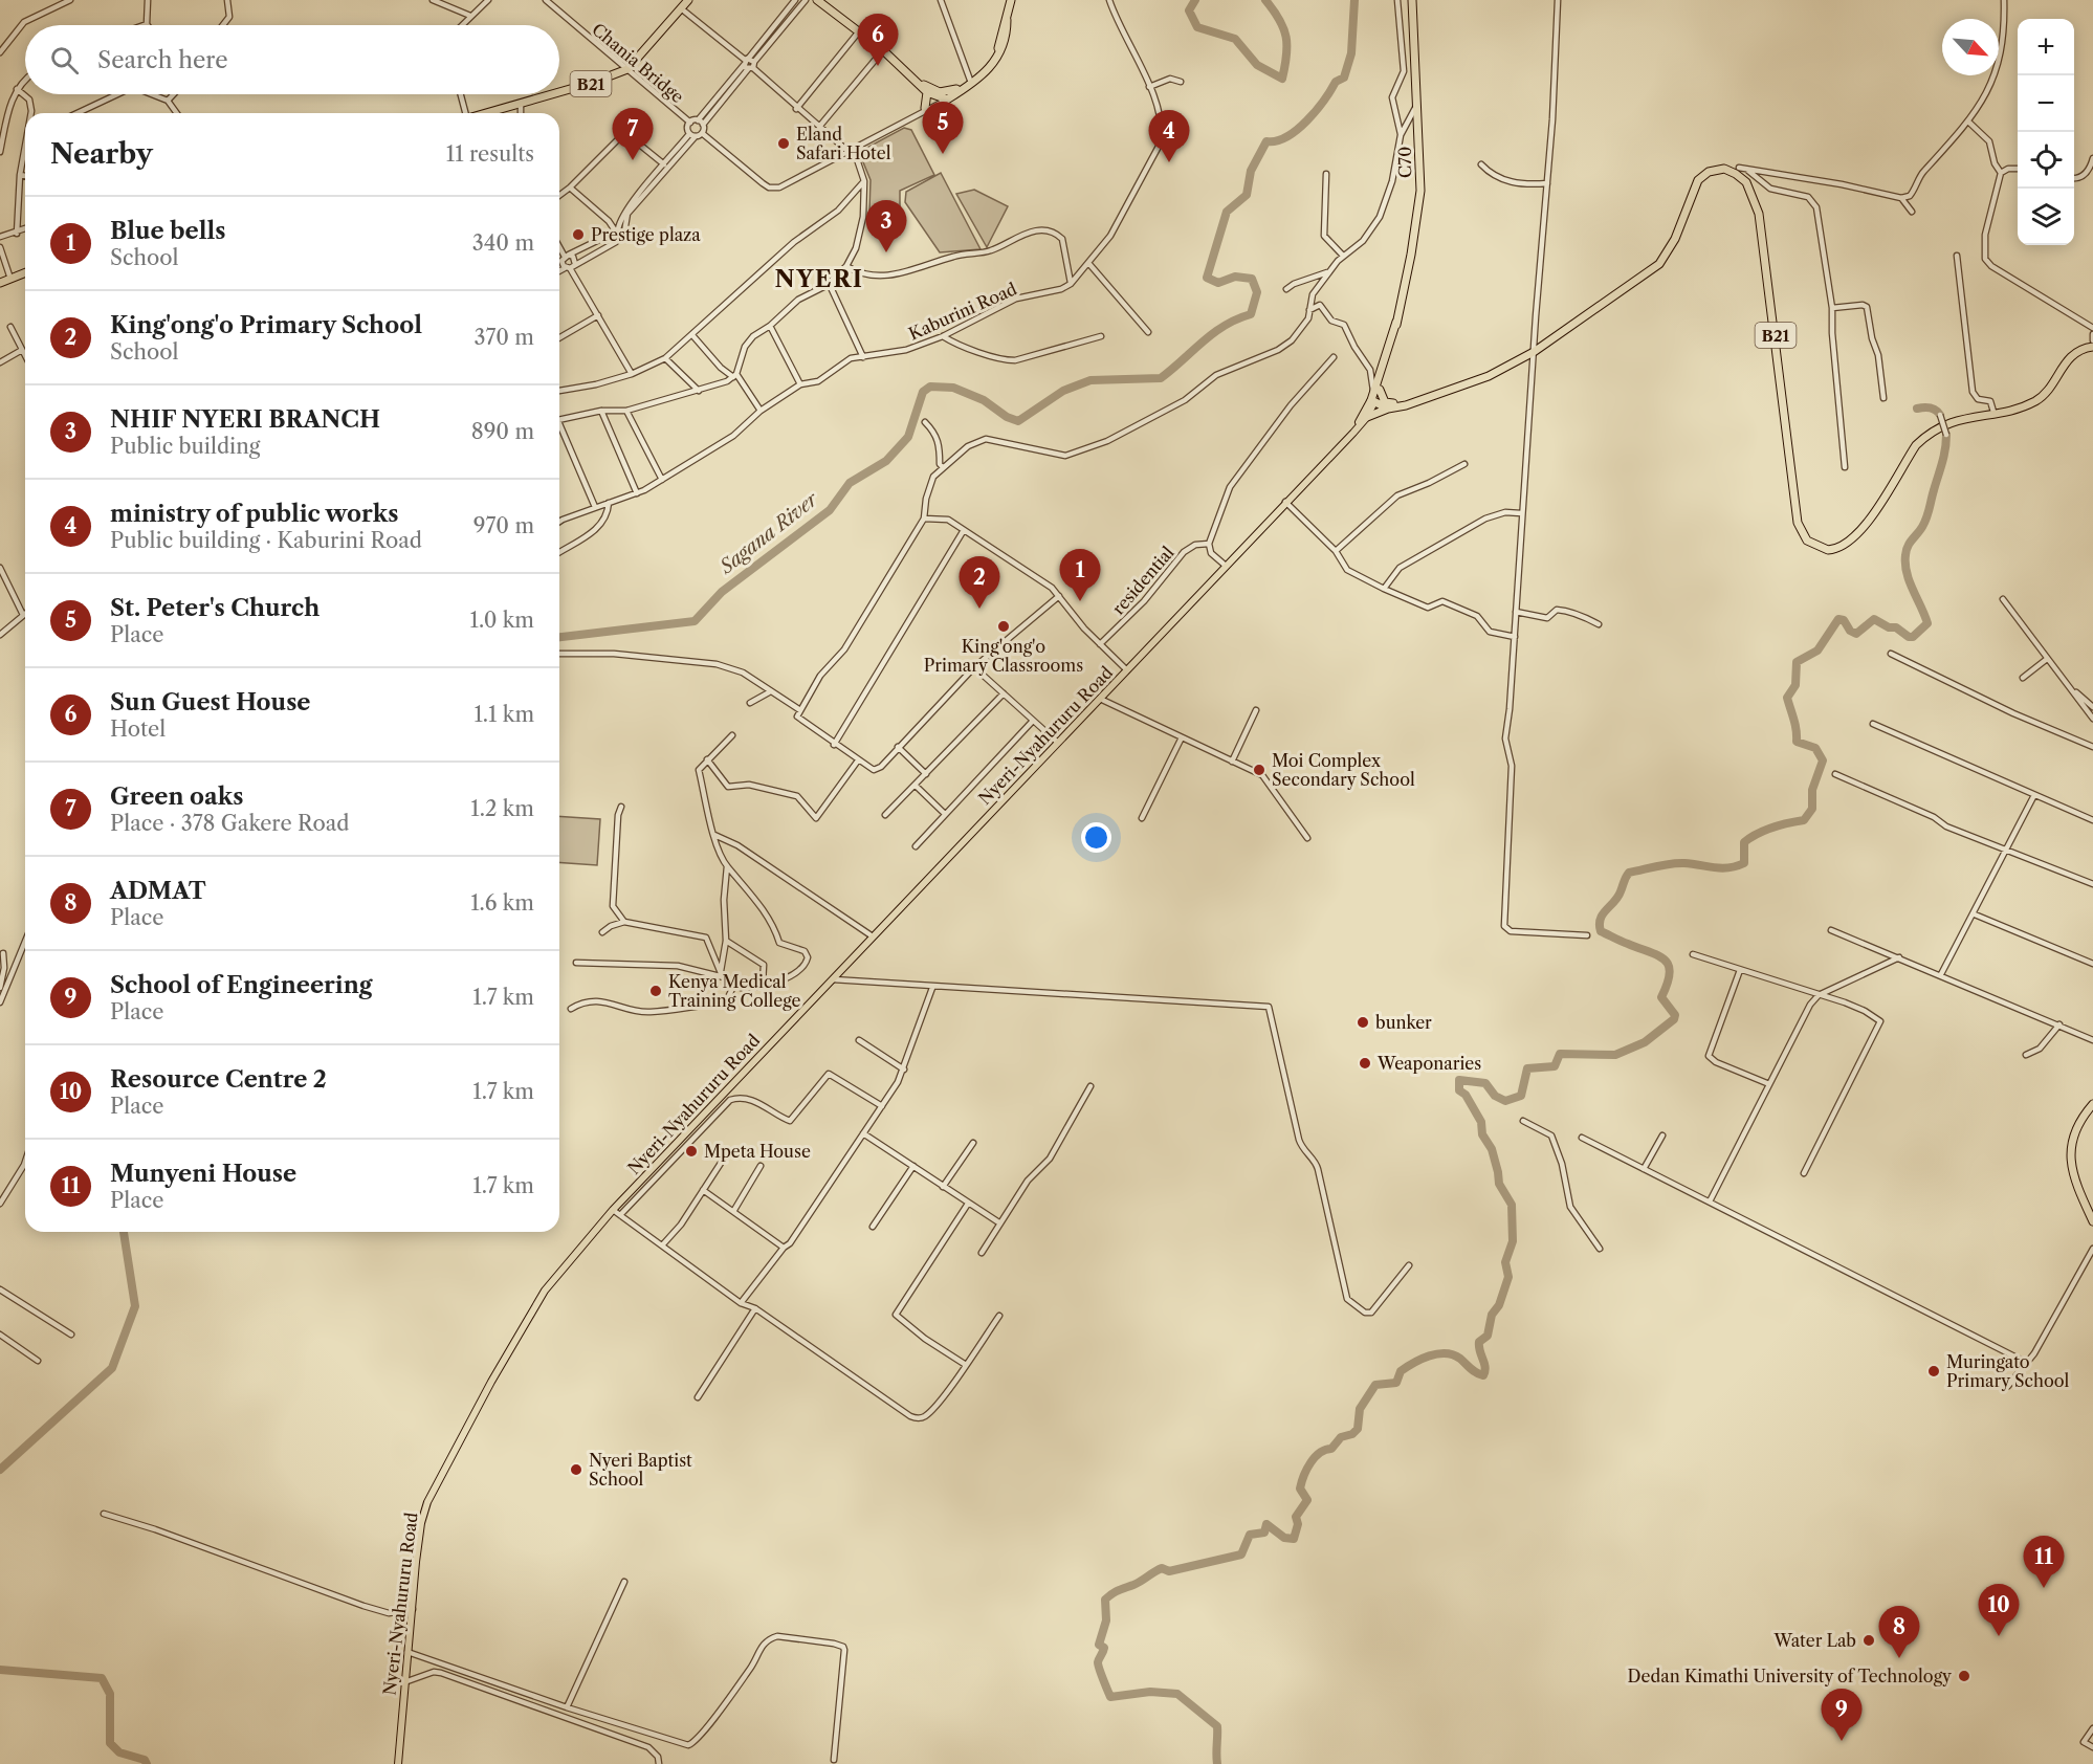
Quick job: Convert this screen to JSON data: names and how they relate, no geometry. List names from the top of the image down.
{
  "streets": {
    "highway": ["B21", "C70"],
    "main road": ["Nyeri-Nyahururu Road"],
    "street": ["Chania Bridge", "Kaburini Road", "residential"]
  },
  "crossings": [
    ["Chania Bridge", "B21"],
    ["B21", "Nyeri-Nyahururu Road"],
    ["C70", "Nyeri-Nyahururu Road"]
  ],
  "districts": ["NYERI"],
  "water": ["Sagana River"],
  "places": [
    "Eland Safari Hotel",
    "Prestige plaza",
    "King'ong'o Primary Classrooms",
    "Moi Complex Secondary School",
    "Kenya Medical Training College",
    "bunker",
    "Weaponaries",
    "Mpeta House",
    "Muringato Primary School",
    "Nyeri Baptist School",
    "Water Lab",
    "Dedan Kimathi University of Technology"
  ],
  "north": "bottom right",
  "page": {
    "pins": [
      "6",
      "5",
      "7",
      "4",
      "3",
      "1",
      "2",
      "11",
      "10",
      "8",
      "9"
    ],
    "map_buttons": ["+", "−"],
    "search": "Search here",
    "heading": ["Nearby", "11 results"],
    "list": [
      {
        "mark": "1",
        "name": "Blue bells",
        "note": "School",
        "value": "340 m"
      },
      {
        "mark": "2",
        "name": "King'ong'o Primary School",
        "note": "School",
        "value": "370 m"
      },
      {
        "mark": "3",
        "name": "NHIF NYERI BRANCH",
        "note": "Public building",
        "value": "890 m"
      },
      {
        "mark": "4",
        "name": "ministry of public works",
        "note": "Public building · Kaburini Road",
        "value": "970 m"
      },
      {
        "mark": "5",
        "name": "St. Peter's Church",
        "note": "Place",
        "value": "1.0 km"
      },
      {
        "mark": "6",
        "name": "Sun Guest House",
        "note": "Hotel",
        "value": "1.1 km"
      },
      {
        "mark": "7",
        "name": "Green oaks",
        "note": "Place · 378 Gakere Road",
        "value": "1.2 km"
      },
      {
        "mark": "8",
        "name": "ADMAT",
        "note": "Place",
        "value": "1.6 km"
      },
      {
        "mark": "9",
        "name": "School of Engineering",
        "note": "Place",
        "value": "1.7 km"
      },
      {
        "mark": "10",
        "name": "Resource Centre 2",
        "note": "Place",
        "value": "1.7 km"
      },
      {
        "mark": "11",
        "name": "Munyeni House",
        "note": "Place",
        "value": "1.7 km"
      }
    ]
  }
}
